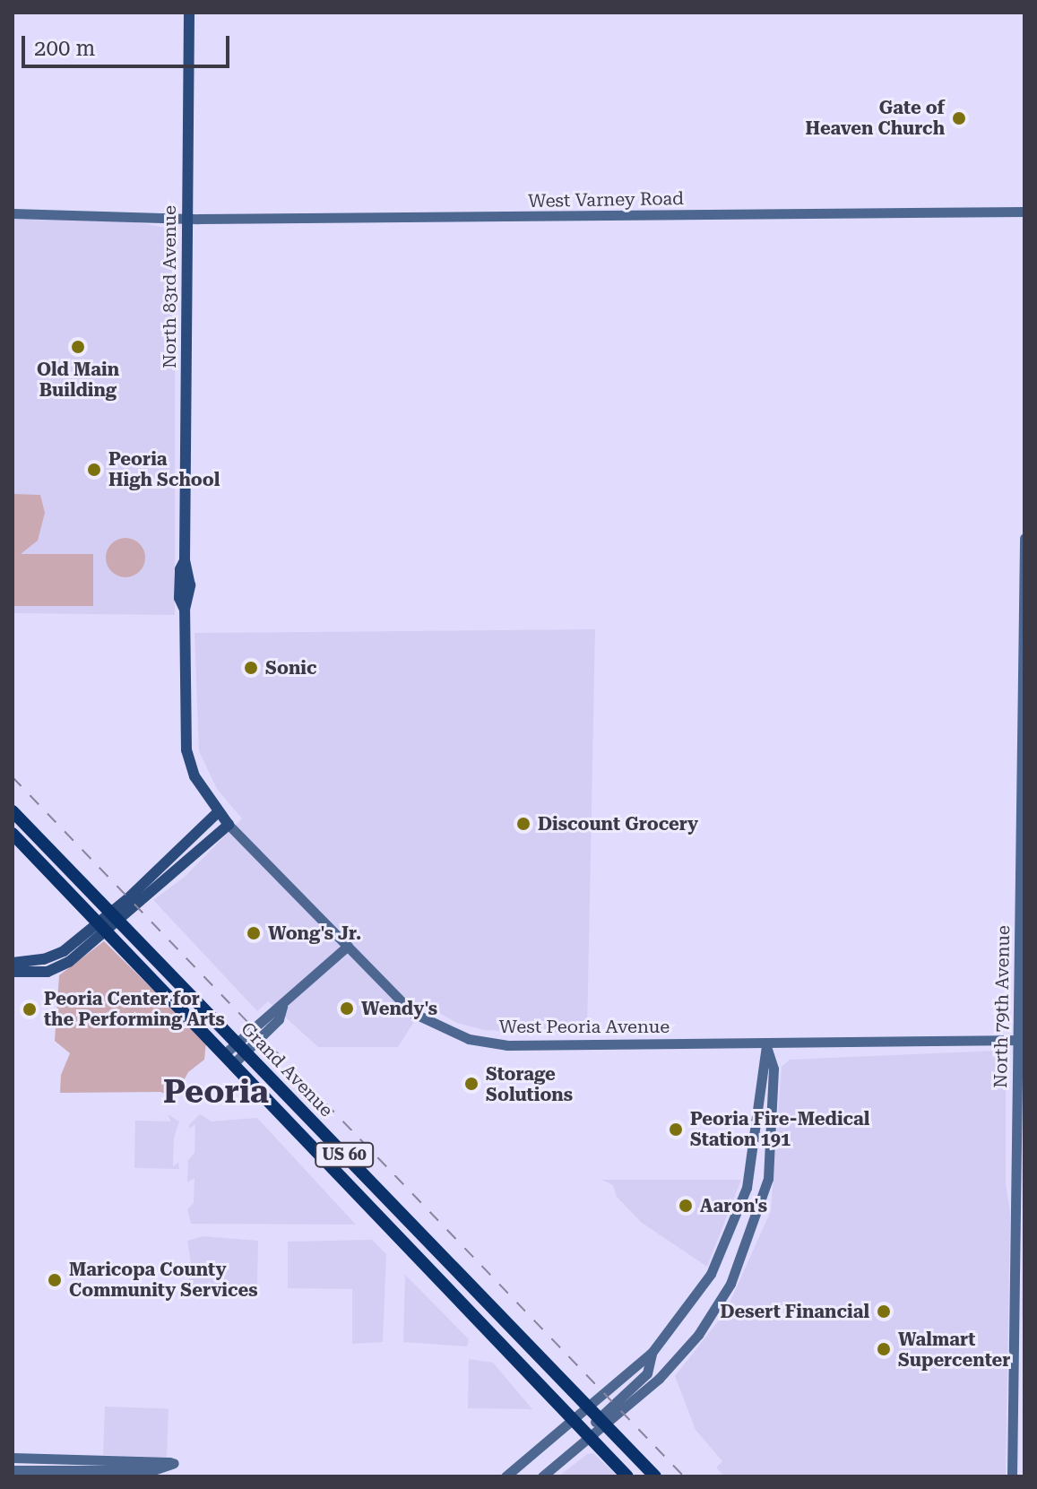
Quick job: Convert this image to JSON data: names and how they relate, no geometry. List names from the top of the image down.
{
  "streets": {
    "highway": ["Grand Avenue", "US 60"],
    "main road": ["North 83rd Avenue"],
    "street": ["West Varney Road", "North 79th Avenue", "West Peoria Avenue"]
  },
  "crossings": [
    ["West Varney Road", "North 83rd Avenue"],
    ["North 83rd Avenue", "West Peoria Avenue"],
    ["North 79th Avenue", "West Peoria Avenue"]
  ],
  "districts": ["Peoria"],
  "places": [
    "Gate of Heaven Church",
    "Old Main Building",
    "Peoria High School",
    "Sonic",
    "Discount Grocery",
    "Wong's Jr.",
    "Wendy's",
    "Peoria Center for the Performing Arts",
    "Storage Solutions",
    "Peoria Fire-Medical Station 191",
    "Aaron's",
    "Maricopa County Community Services",
    "Desert Financial",
    "Walmart Supercenter"
  ],
  "scale_bar": "200 m"
}
